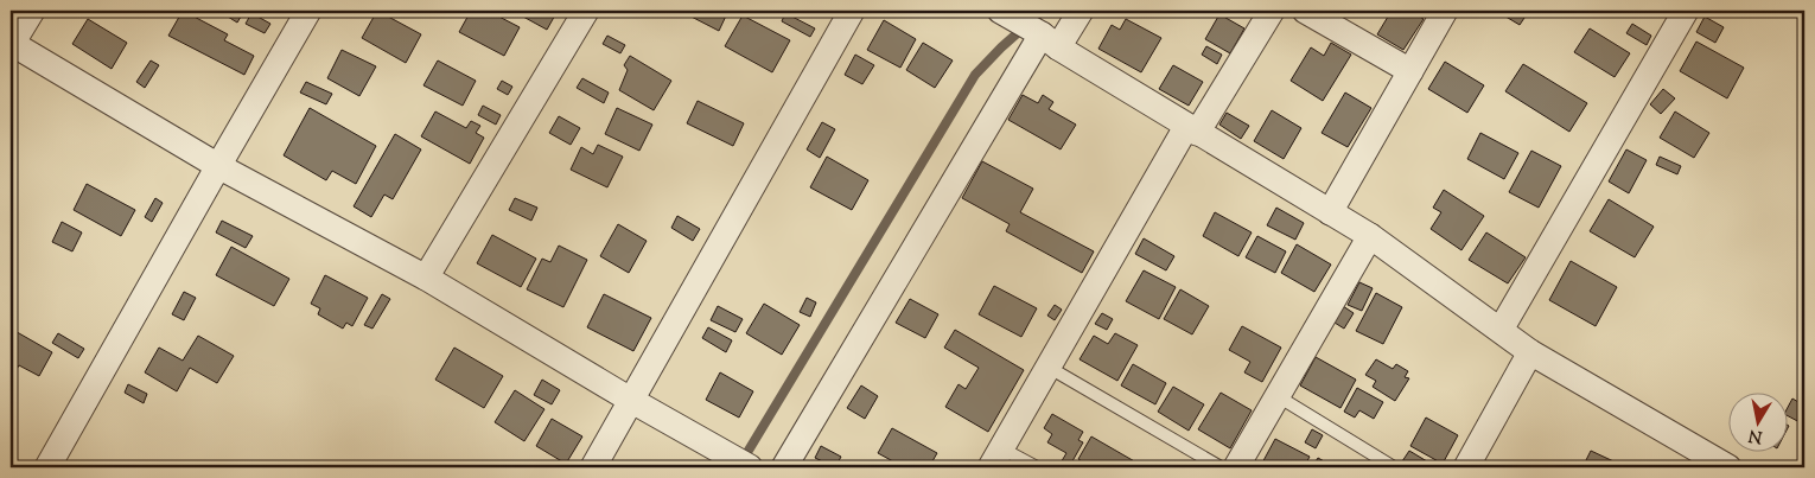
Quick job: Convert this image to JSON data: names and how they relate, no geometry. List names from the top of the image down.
{
  "north": "bottom"
}
